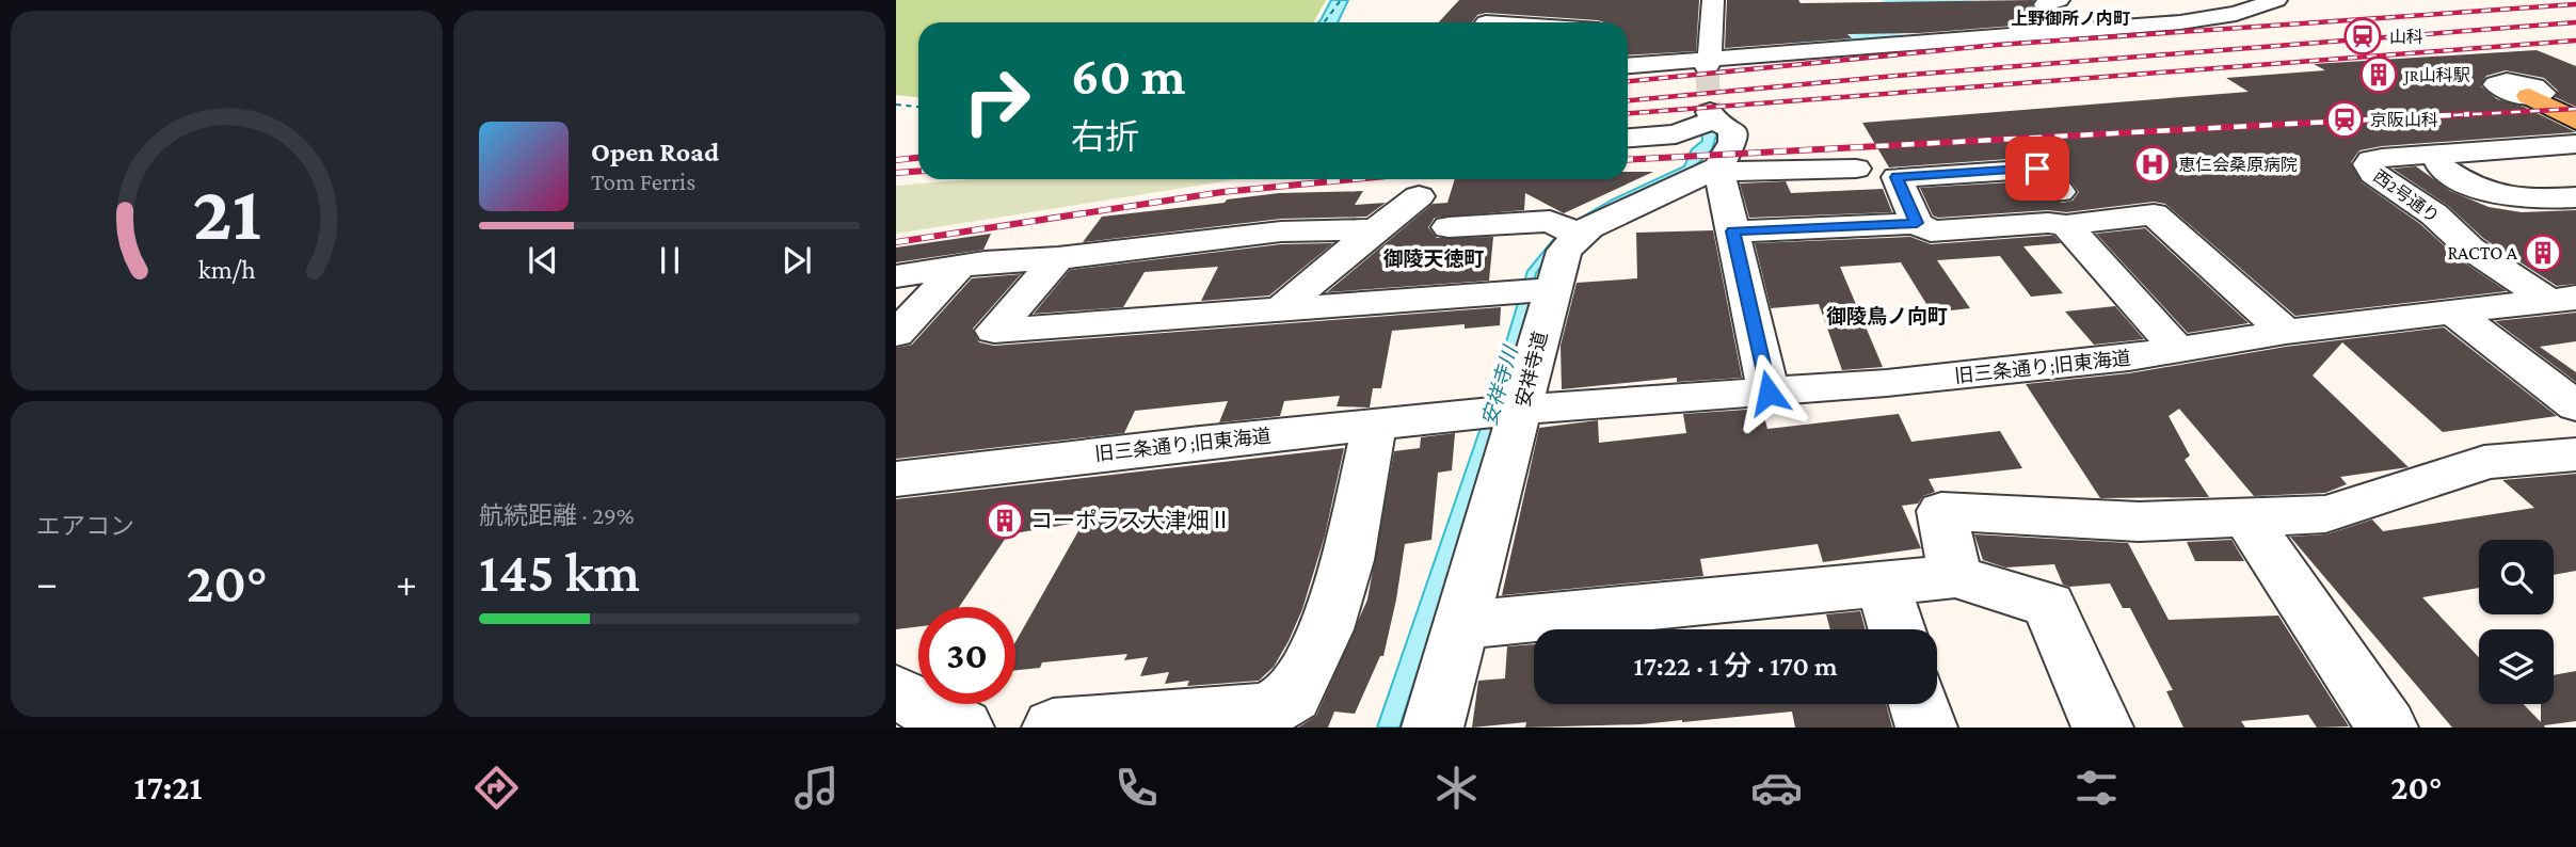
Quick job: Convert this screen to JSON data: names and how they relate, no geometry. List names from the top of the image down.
{
  "streets": {
    "street": ["西2号通り", "旧三条通り;旧東海道", "安祥寺道"]
  },
  "crossings": [
    ["西2号通り", "旧三条通り;旧東海道"],
    ["旧三条通り;旧東海道", "安祥寺道"]
  ],
  "districts": ["上野御所ノ内町", "御陵天徳町", "御陵鳥ノ向町"],
  "water": ["安祥寺川"],
  "places": {
    "station": ["山科", "京阪山科"],
    "building": ["JR山科駅", "RACTO A", "コーポラス大津畑Ⅱ"],
    "hospital": ["恵仁会桑原病院"]
  },
  "page": {
    "turn": ["60 m", "右折"],
    "song": ["Open Road", "Tom Ferris"],
    "tile": [
      "エアコン",
      ["航続距離 · 29%", "145 km"]
    ],
    "heat": ["−", "20°", "+"],
    "limit": "30",
    "trip": "17:22 · 1 分 · 170 m",
    "tabs": ["17:21", "20°"],
    "gauge": ["21", "km/h"]
  }
}
